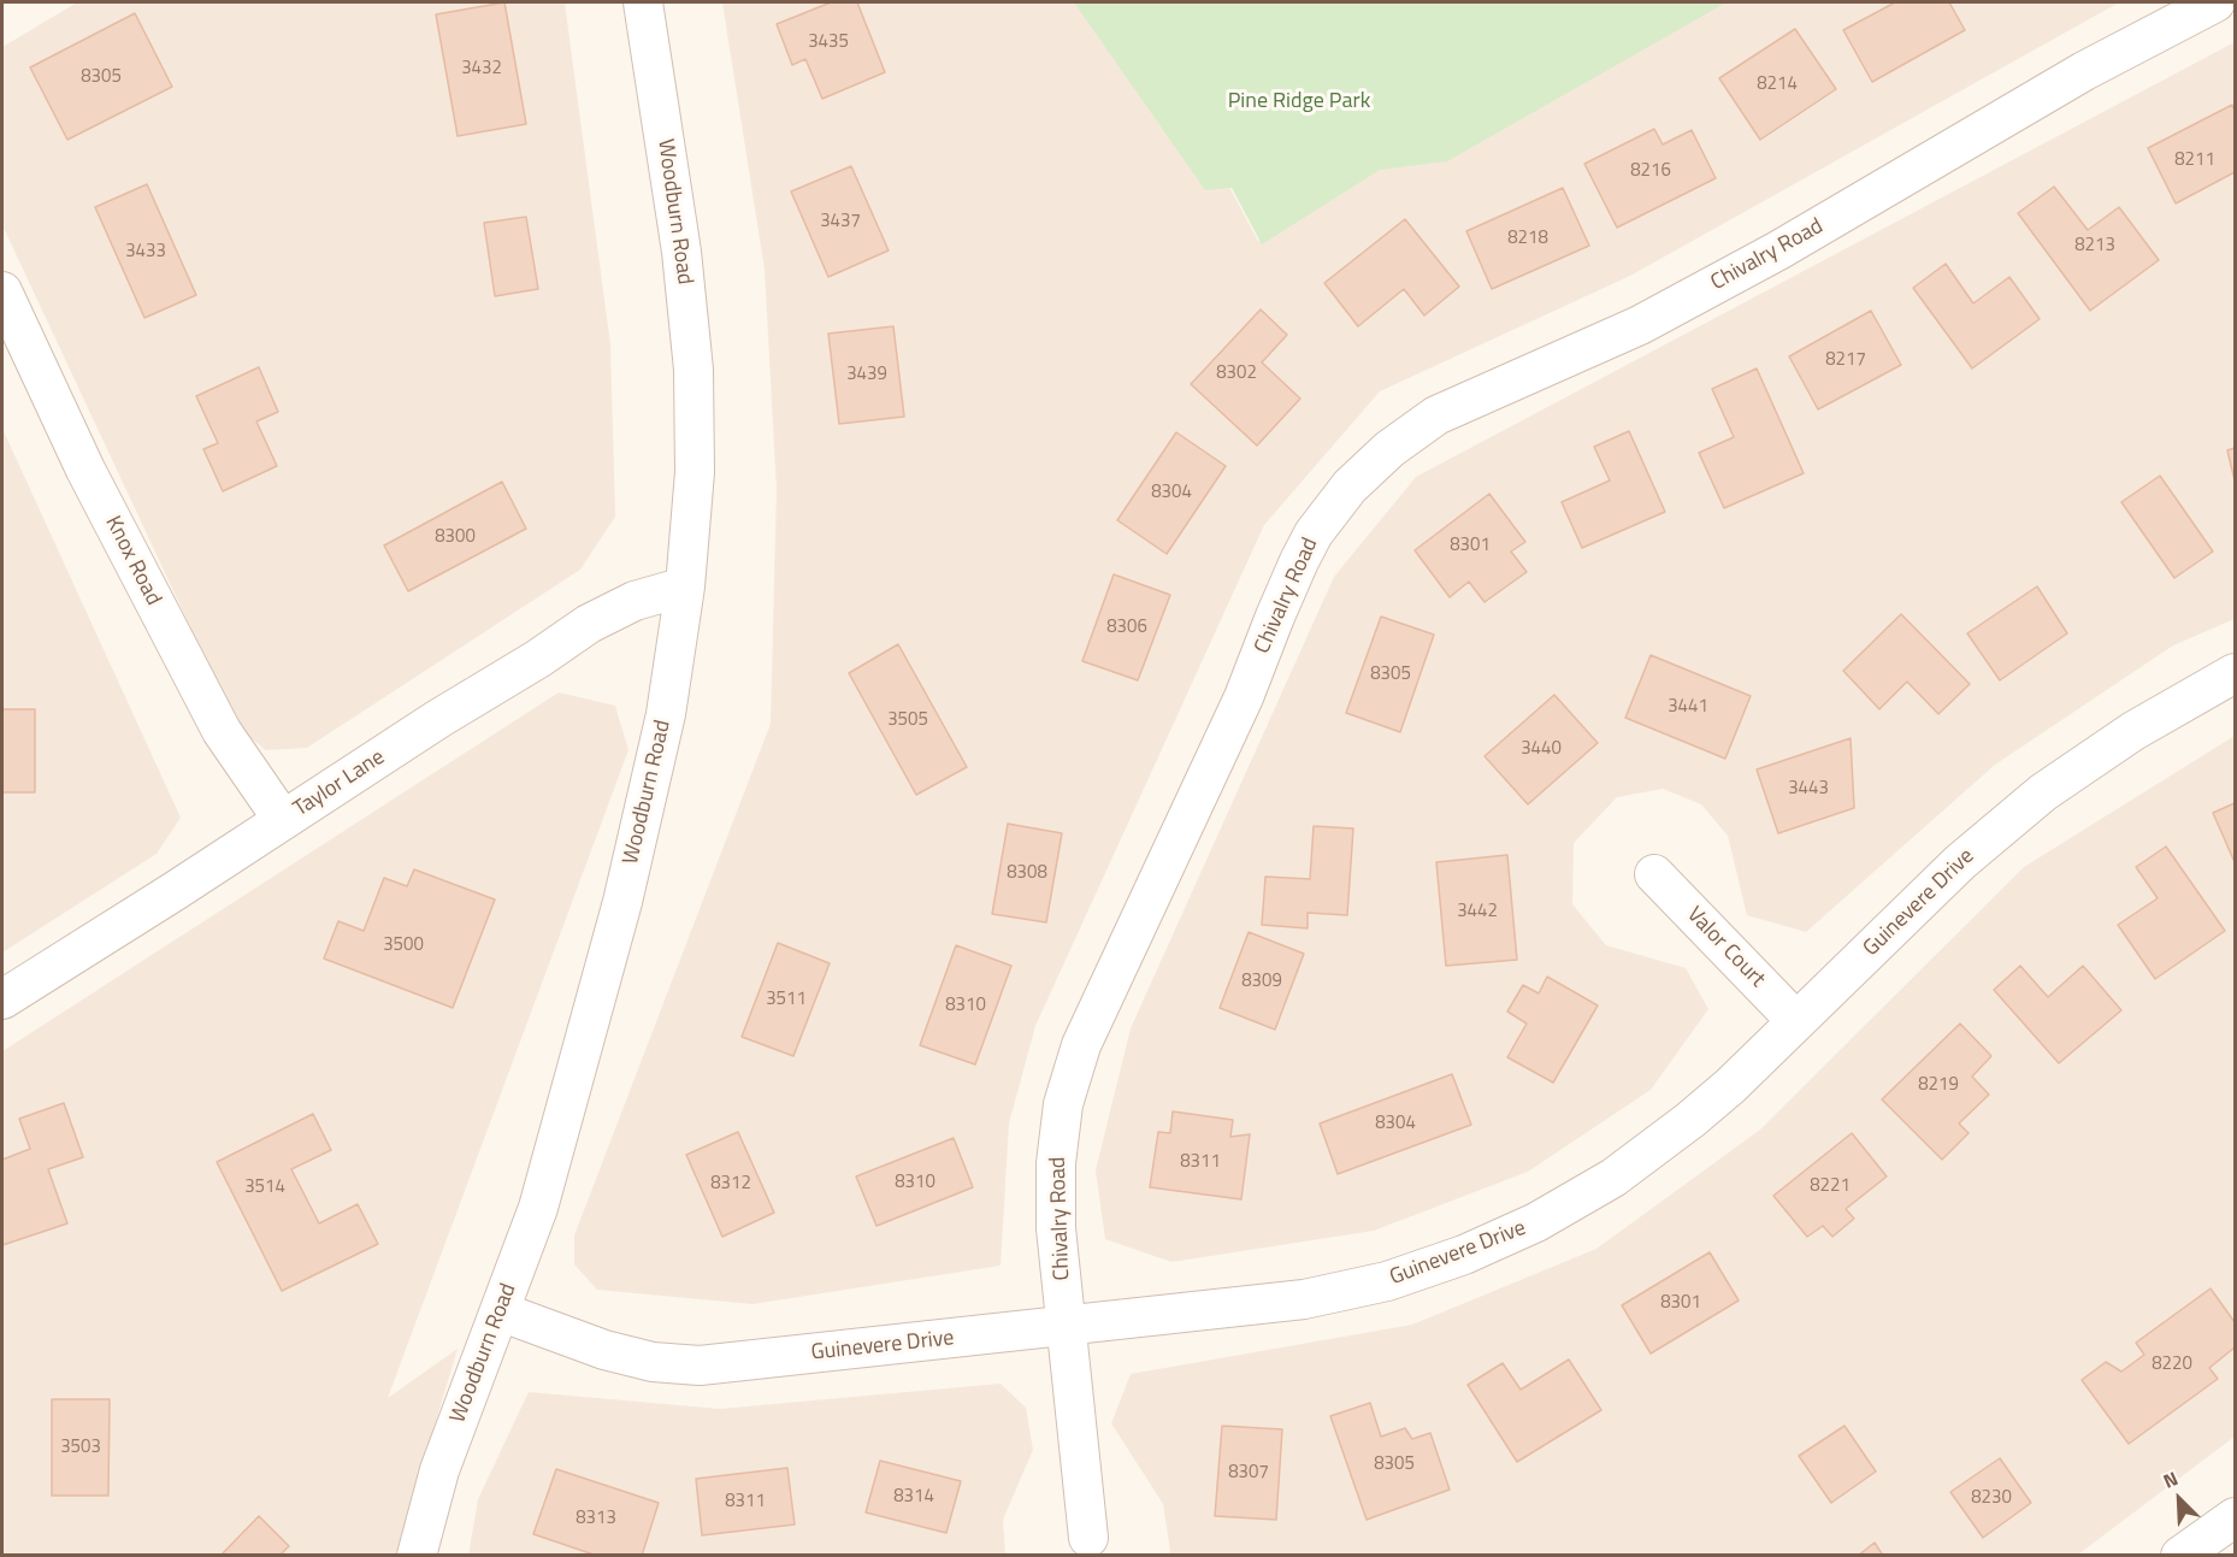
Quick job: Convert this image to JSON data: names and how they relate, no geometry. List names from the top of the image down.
{
  "streets": {
    "street": [
      "Woodburn Road",
      "Chivalry Road",
      "Knox Road",
      "Taylor Lane",
      "Guinevere Drive",
      "Valor Court"
    ]
  },
  "crossings": [
    ["Woodburn Road", "Taylor Lane"],
    ["Woodburn Road", "Guinevere Drive"],
    ["Chivalry Road", "Guinevere Drive"],
    ["Knox Road", "Taylor Lane"],
    ["Guinevere Drive", "Valor Court"]
  ],
  "parks": ["Pine Ridge Park"],
  "house_numbers": [
    "3435",
    "3432",
    "8305",
    "8214",
    "8211",
    "8216",
    "3437",
    "8218",
    "8213",
    "3433",
    "8217",
    "8302",
    "3439",
    "8304",
    "8300",
    "8301",
    "8306",
    "8305",
    "3441",
    "3505",
    "3440",
    "3443",
    "8308",
    "3442",
    "3500",
    "8309",
    "3511",
    "8310",
    "8219",
    "8304",
    "8311",
    "8310",
    "8312",
    "8221",
    "3514",
    "8301",
    "8220",
    "3503",
    "8305",
    "8307",
    "8314",
    "8230",
    "8311",
    "8313"
  ],
  "north": "top left"
}
